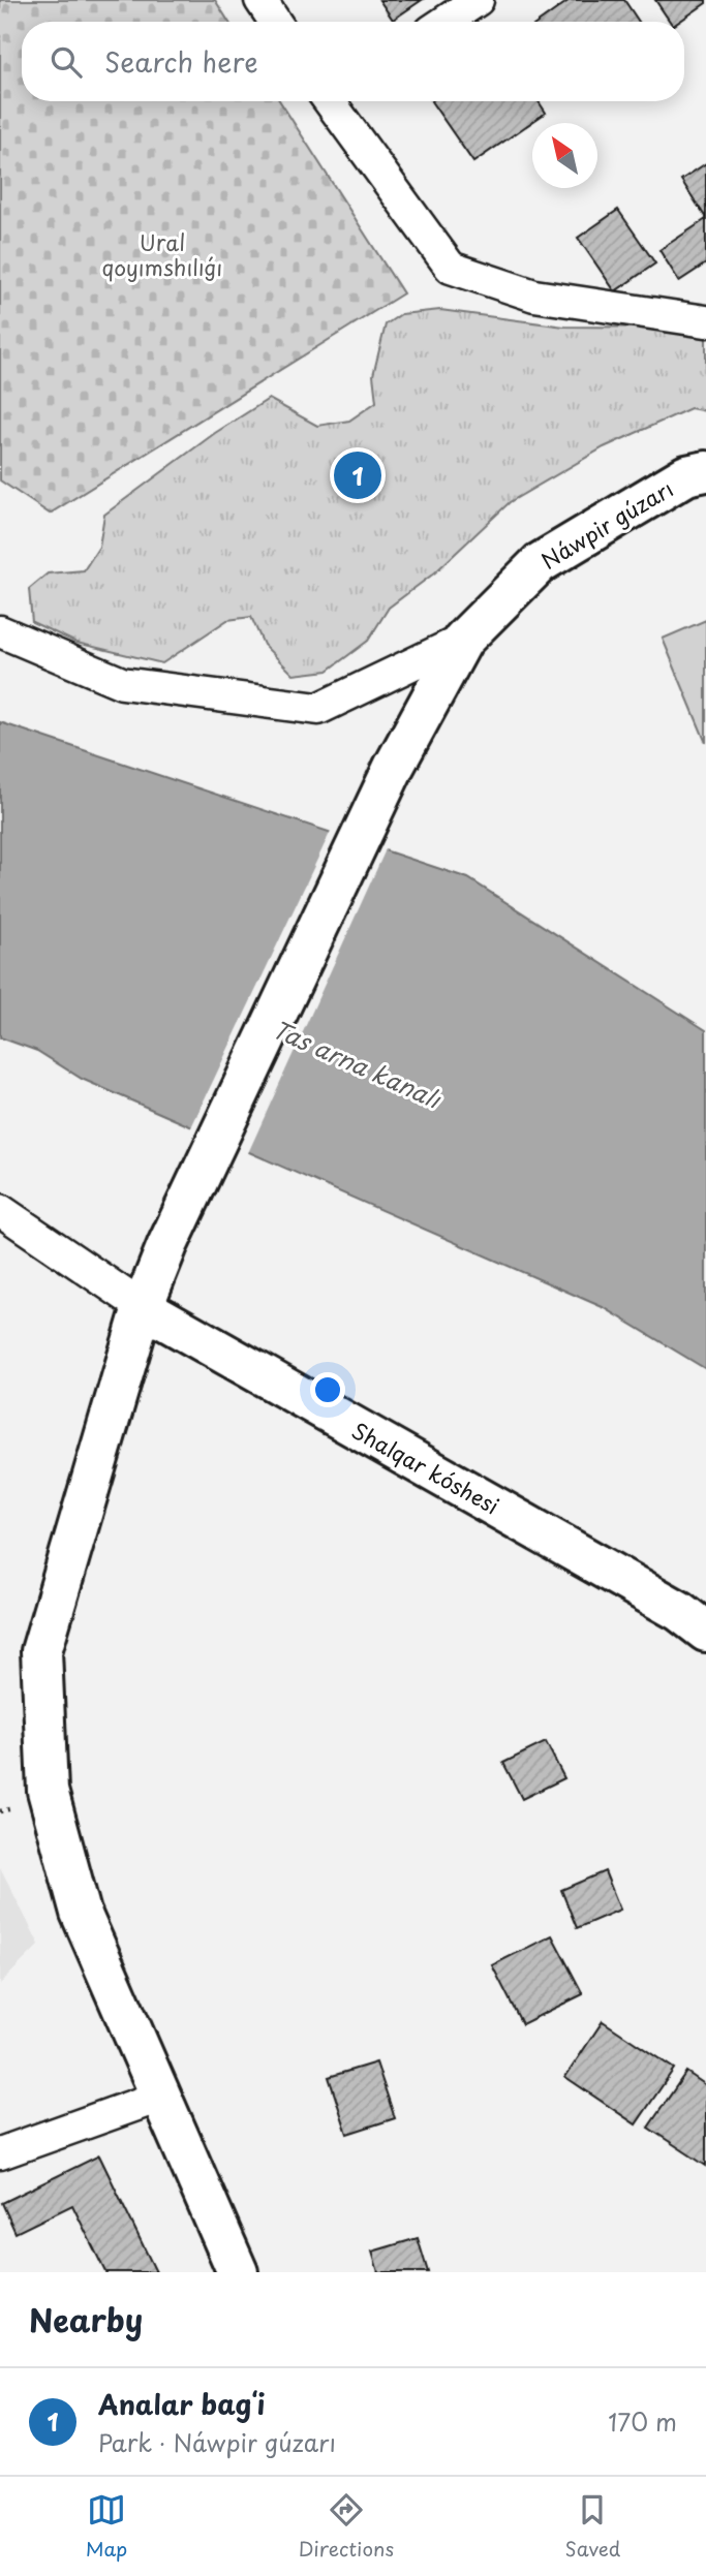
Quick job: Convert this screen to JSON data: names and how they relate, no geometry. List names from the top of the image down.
{
  "streets": {
    "street": ["Náwpir gúzarı", "Shalqar kóshesi"]
  },
  "crossings": [
    ["Náwpir gúzarı", "Shalqar kóshesi"]
  ],
  "water": ["Tas arna kanalı"],
  "parks": ["Ural qoyımshılıǵı"],
  "north": "top left",
  "page": {
    "search": "Search here",
    "pins": "1",
    "heading": "Nearby",
    "list": [
      {
        "mark": "1",
        "name": "Analar bagʻi",
        "note": "Park · Náwpir gúzarı",
        "value": "170 m"
      }
    ],
    "nav": ["Map", "Directions", "Saved"]
  }
}
